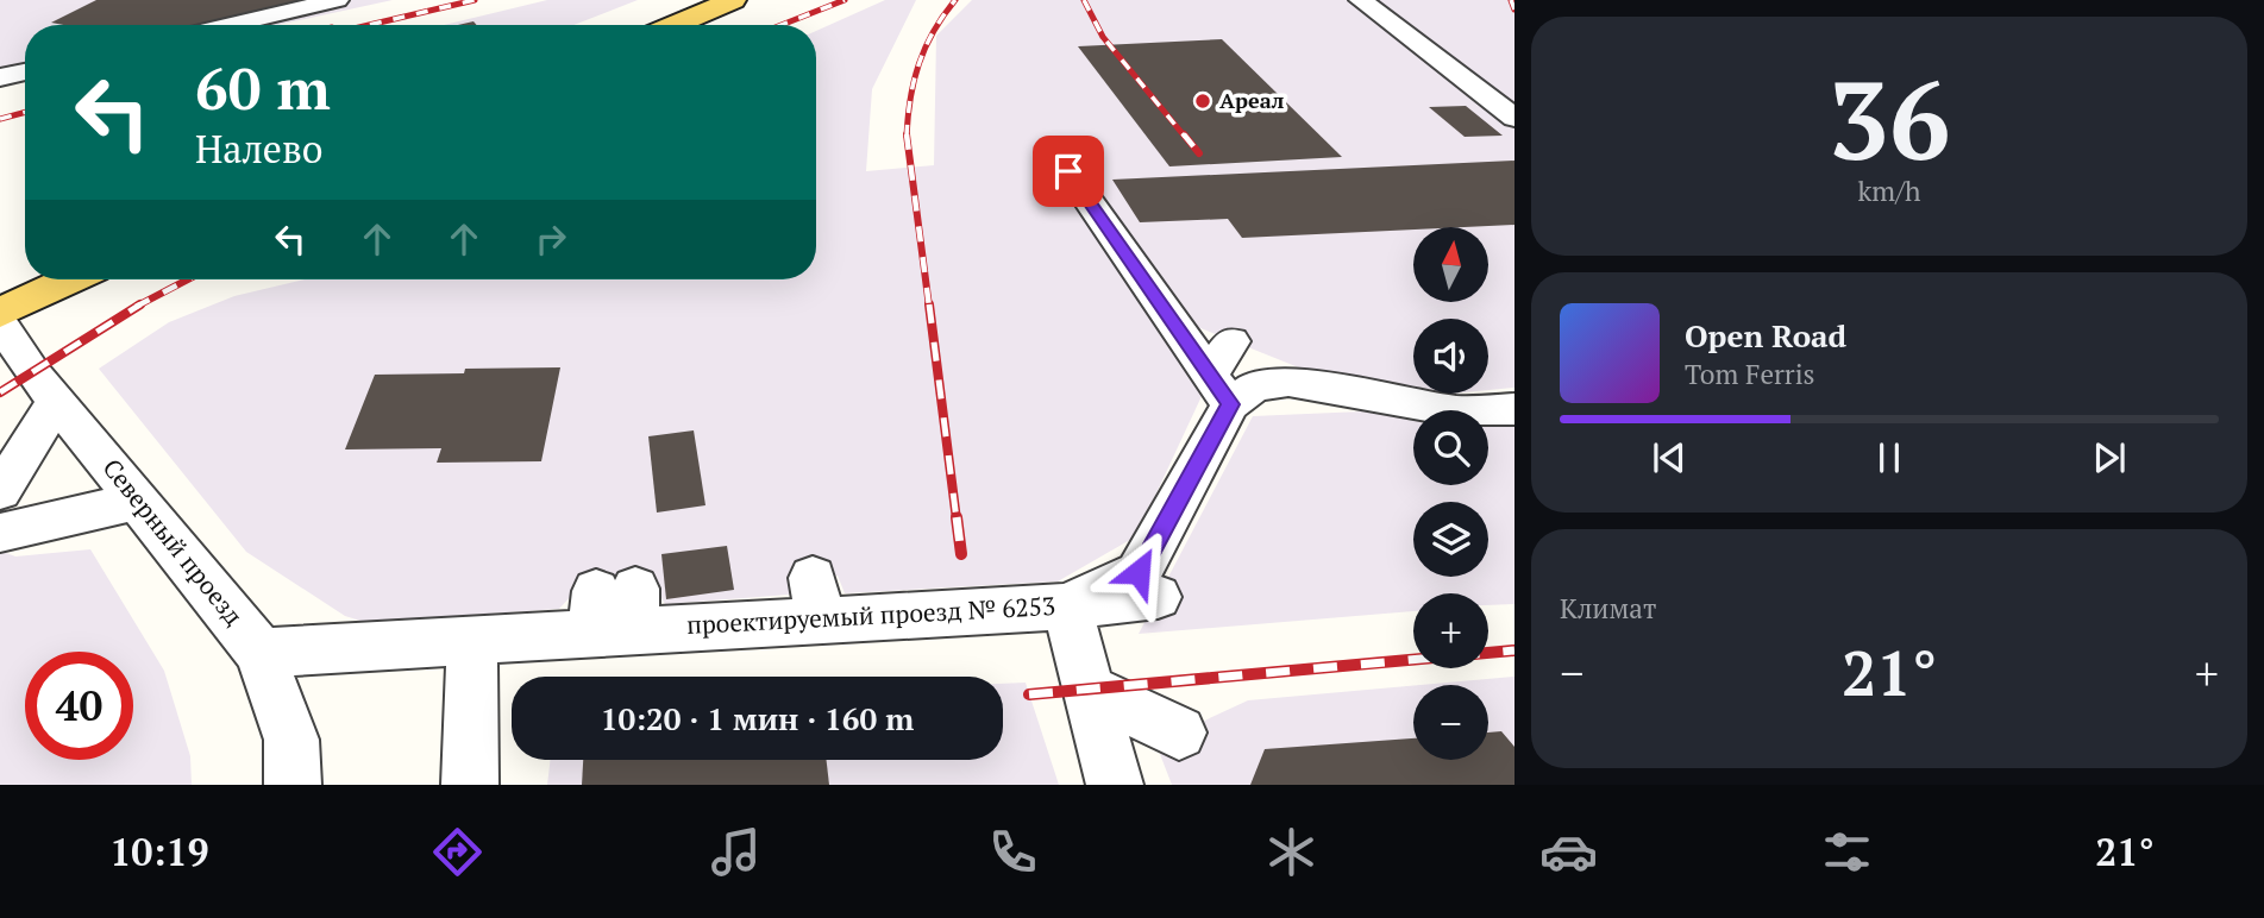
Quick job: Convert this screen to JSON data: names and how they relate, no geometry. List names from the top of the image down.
{
  "streets": {
    "street": ["Северный проезд", "проектируемый проезд № 6253"]
  },
  "crossings": [
    ["Северный проезд", "проектируемый проезд № 6253"]
  ],
  "places": ["Ареал"],
  "north": "top",
  "page": {
    "tile": [
      ["36", "km/h"],
      "Климат"
    ],
    "turn": ["60 m", "Налево"],
    "map_buttons": ["+", "−"],
    "song": ["Open Road", "Tom Ferris"],
    "heat": ["−", "21°", "+"],
    "limit": "40",
    "trip": "10:20 · 1 мин · 160 m",
    "tabs": ["10:19", "21°"]
  }
}
